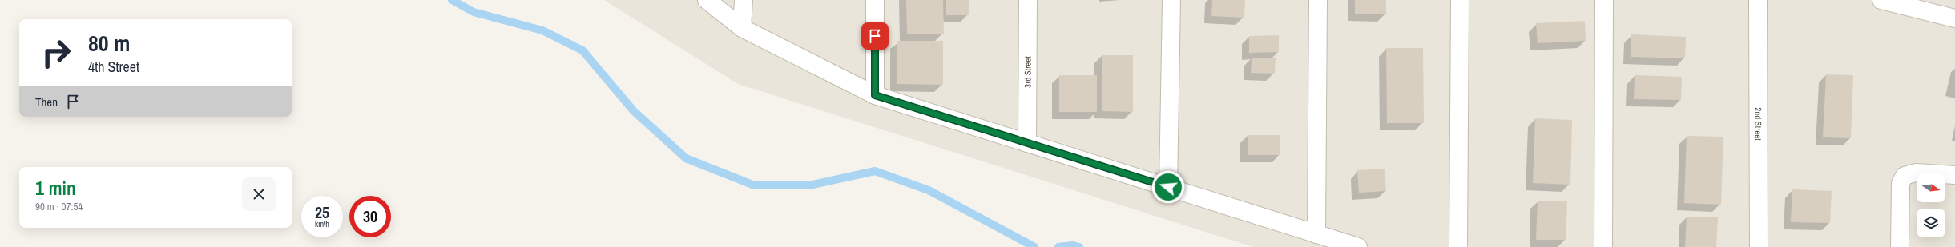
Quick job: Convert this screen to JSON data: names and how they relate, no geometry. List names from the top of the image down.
{
  "streets": {
    "street": ["3rd Street", "2nd Street"]
  },
  "north": "right",
  "page": {
    "turn": ["80 m", "4th Street"],
    "then": "Then",
    "heading": ["1 min", "90 m · 07:54"],
    "speed": "25 km/h",
    "limit": "30"
  }
}
